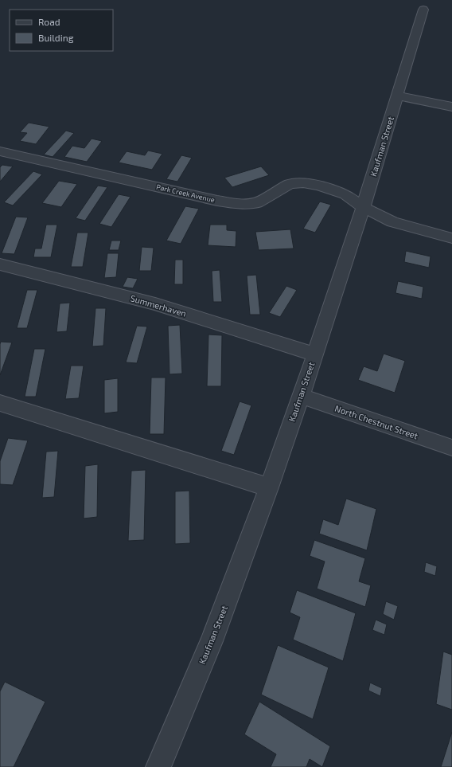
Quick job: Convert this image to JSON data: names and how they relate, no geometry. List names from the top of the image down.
{
  "streets": {
    "street": [
      "Kaufman Street",
      "Park Creek Avenue",
      "Summerhaven",
      "North Chestnut Street"
    ]
  },
  "crossings": [
    ["Kaufman Street", "Park Creek Avenue"],
    ["Kaufman Street", "Summerhaven"],
    ["Kaufman Street", "North Chestnut Street"]
  ],
  "legend": ["Road", "Building"]
}
